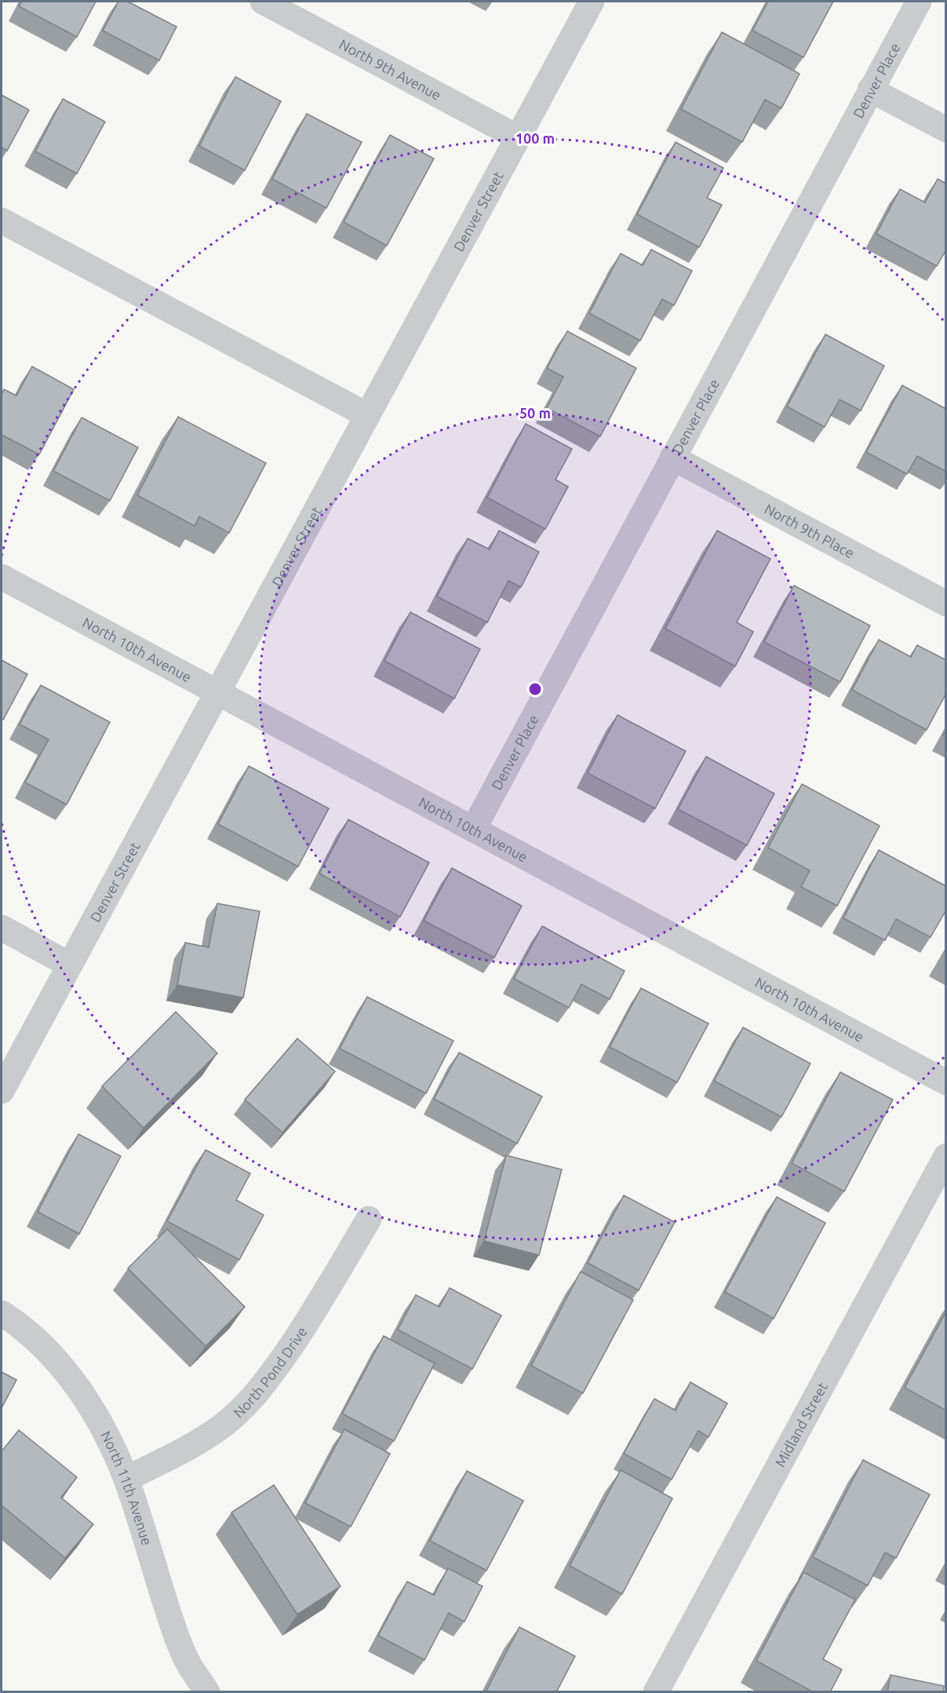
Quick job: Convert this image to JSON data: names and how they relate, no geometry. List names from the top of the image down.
{
  "streets": {
    "street": [
      "North 9th Avenue",
      "Denver Place",
      "Denver Street",
      "North 9th Place",
      "North 10th Avenue",
      "North Pond Drive",
      "Midland Street",
      "North 11th Avenue"
    ]
  },
  "crossings": [
    ["North 9th Avenue", "Denver Street"],
    ["Denver Place", "North 9th Place"],
    ["Denver Place", "North 10th Avenue"],
    ["Denver Street", "North 10th Avenue"],
    ["North Pond Drive", "North 11th Avenue"]
  ],
  "rings": ["100 m", "50 m"]
}
